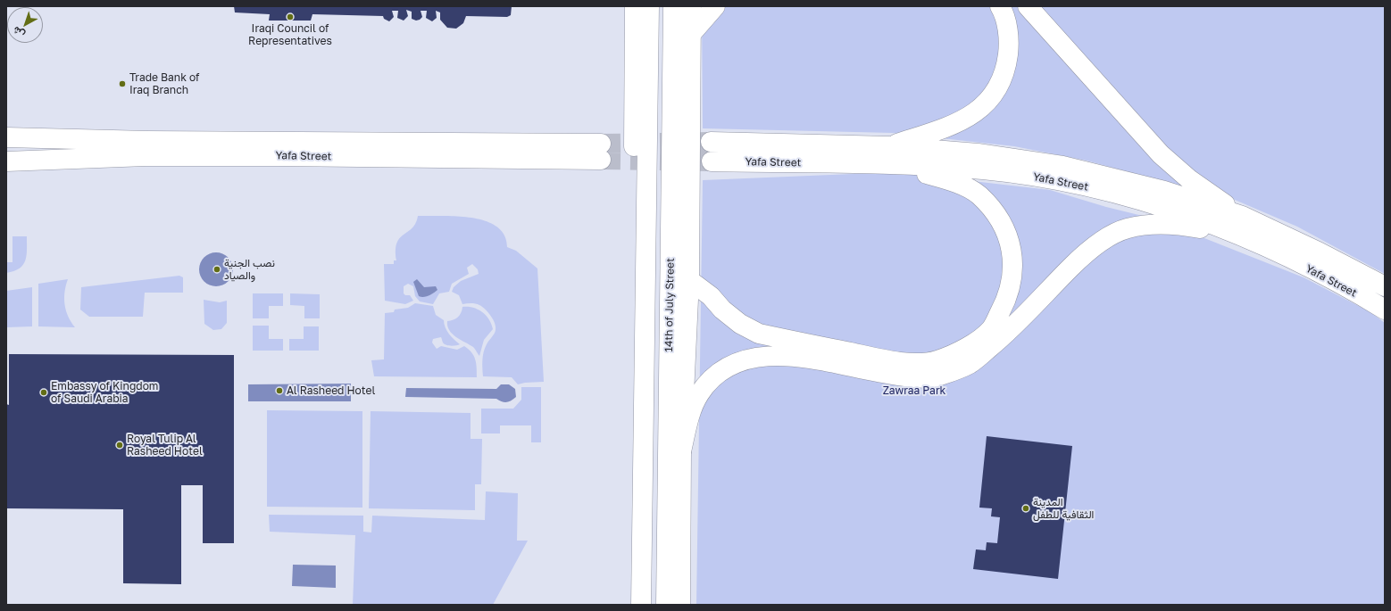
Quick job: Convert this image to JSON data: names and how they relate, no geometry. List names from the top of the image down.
{
  "streets": {
    "main road": ["Yafa Street", "14th of July Street"]
  },
  "parks": ["Zawraa Park"],
  "places": [
    "Iraqi Council of Representatives",
    "Trade Bank of Iraq Branch",
    "نصب الجنية والصياد",
    "Al Rasheed Hotel",
    "Embassy of Kingdom of Saudi Arabia",
    "Royal Tulip Al Rasheed Hotel",
    "المدينة الثقافية للطفل"
  ],
  "north": "bottom left"
}
